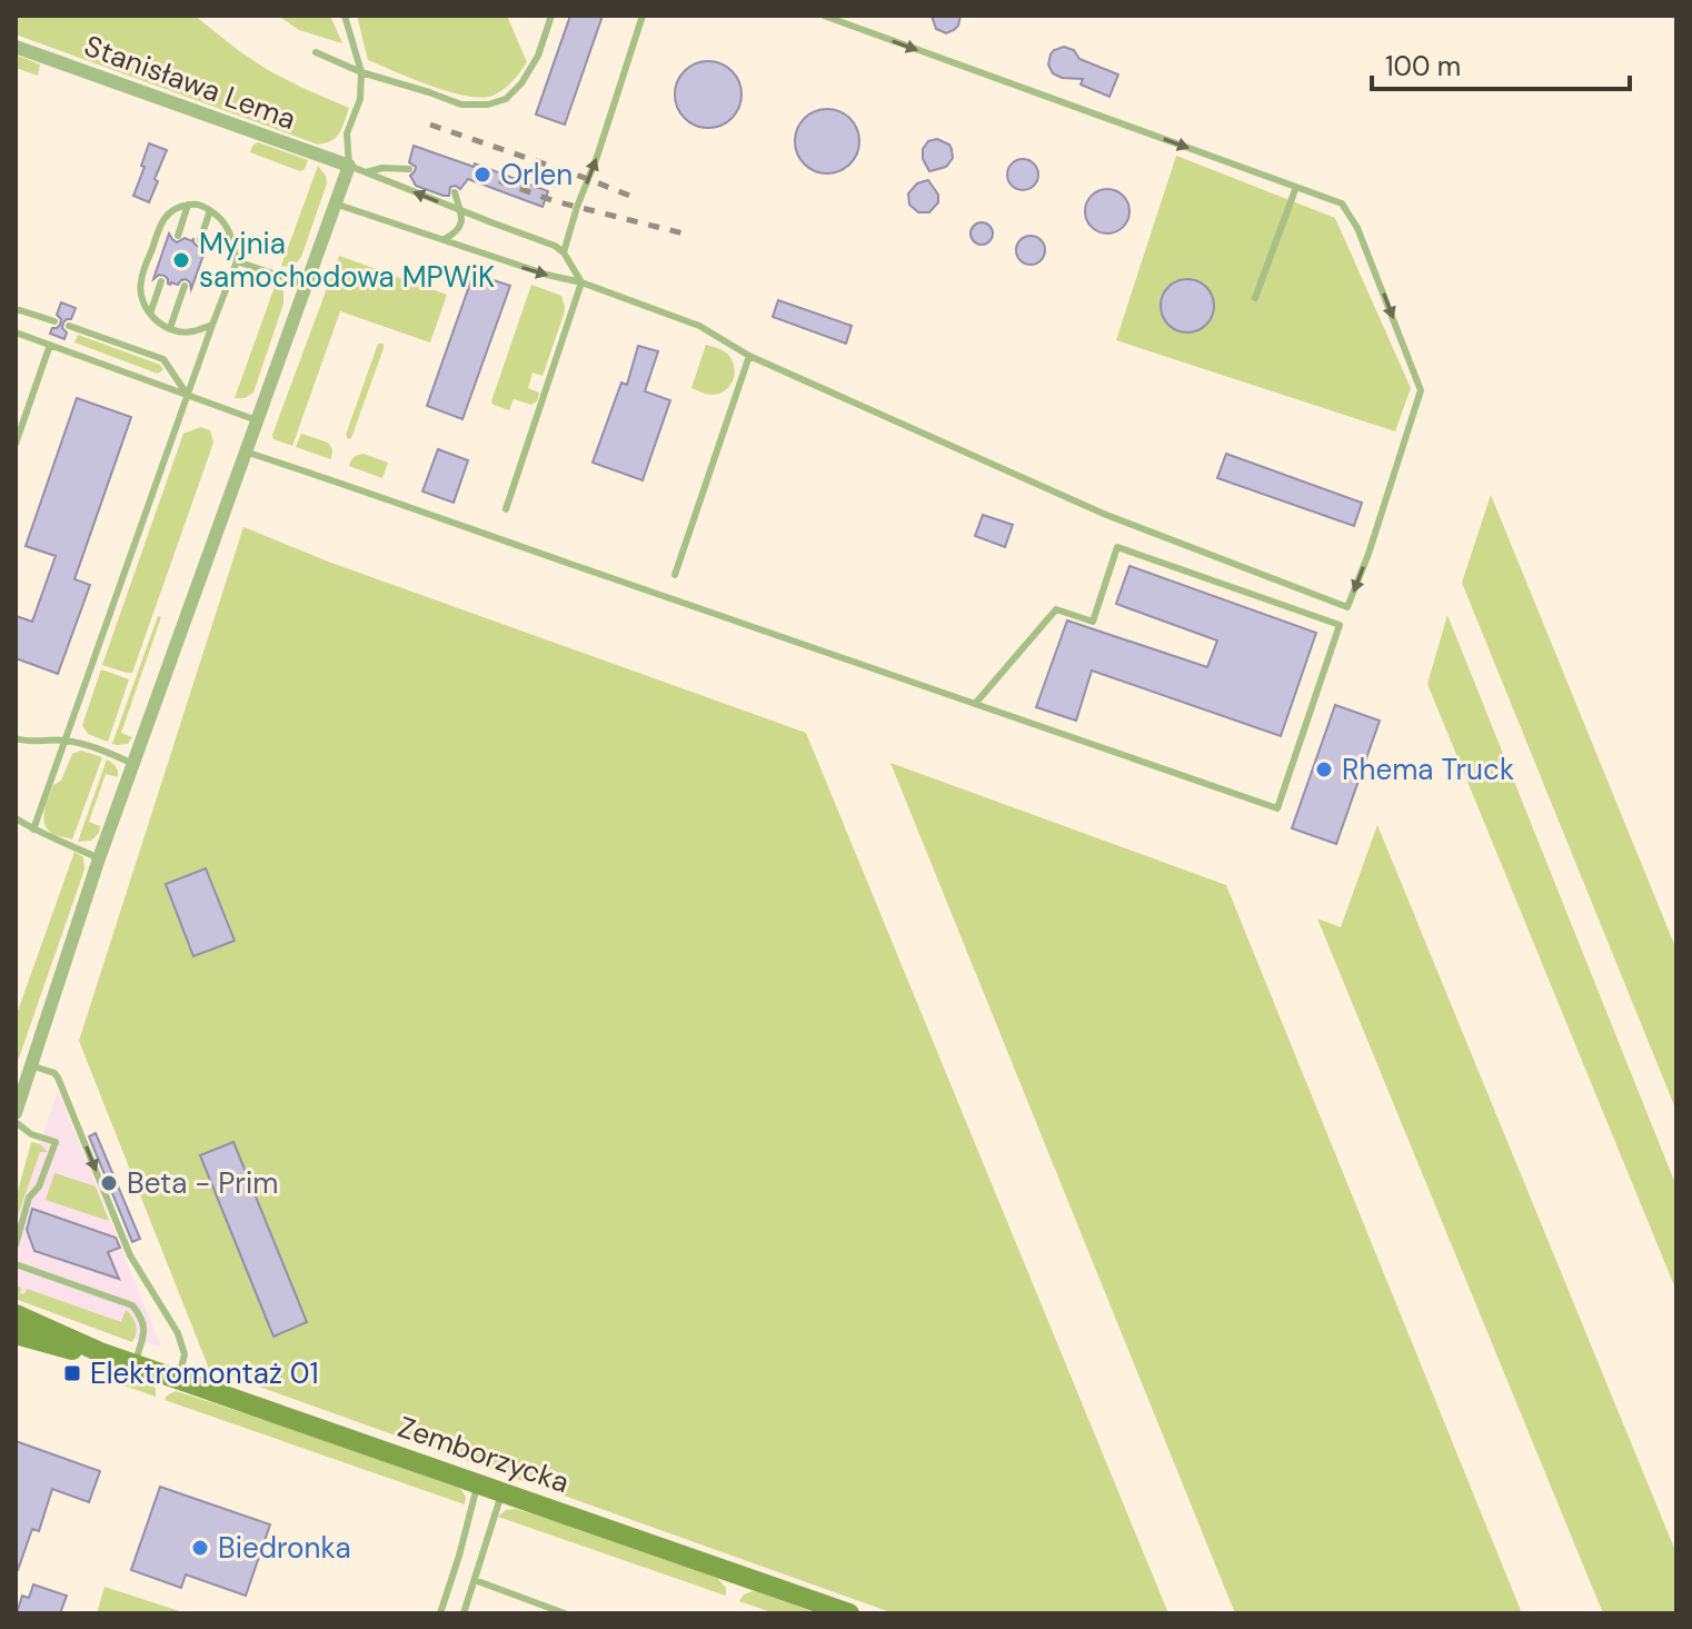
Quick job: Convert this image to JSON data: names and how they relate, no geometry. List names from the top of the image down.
{
  "streets": {
    "street": ["Stanisława Lema", "Zemborzycka"]
  },
  "places": {
    "other": [
      "Orlen",
      "Myjnia samochodowa MPWiK",
      "Rhema Truck",
      "Beta - Prim",
      "Biedronka"
    ],
    "transit": ["Elektromontaż 01"]
  },
  "scale_bar": "100 m"
}
